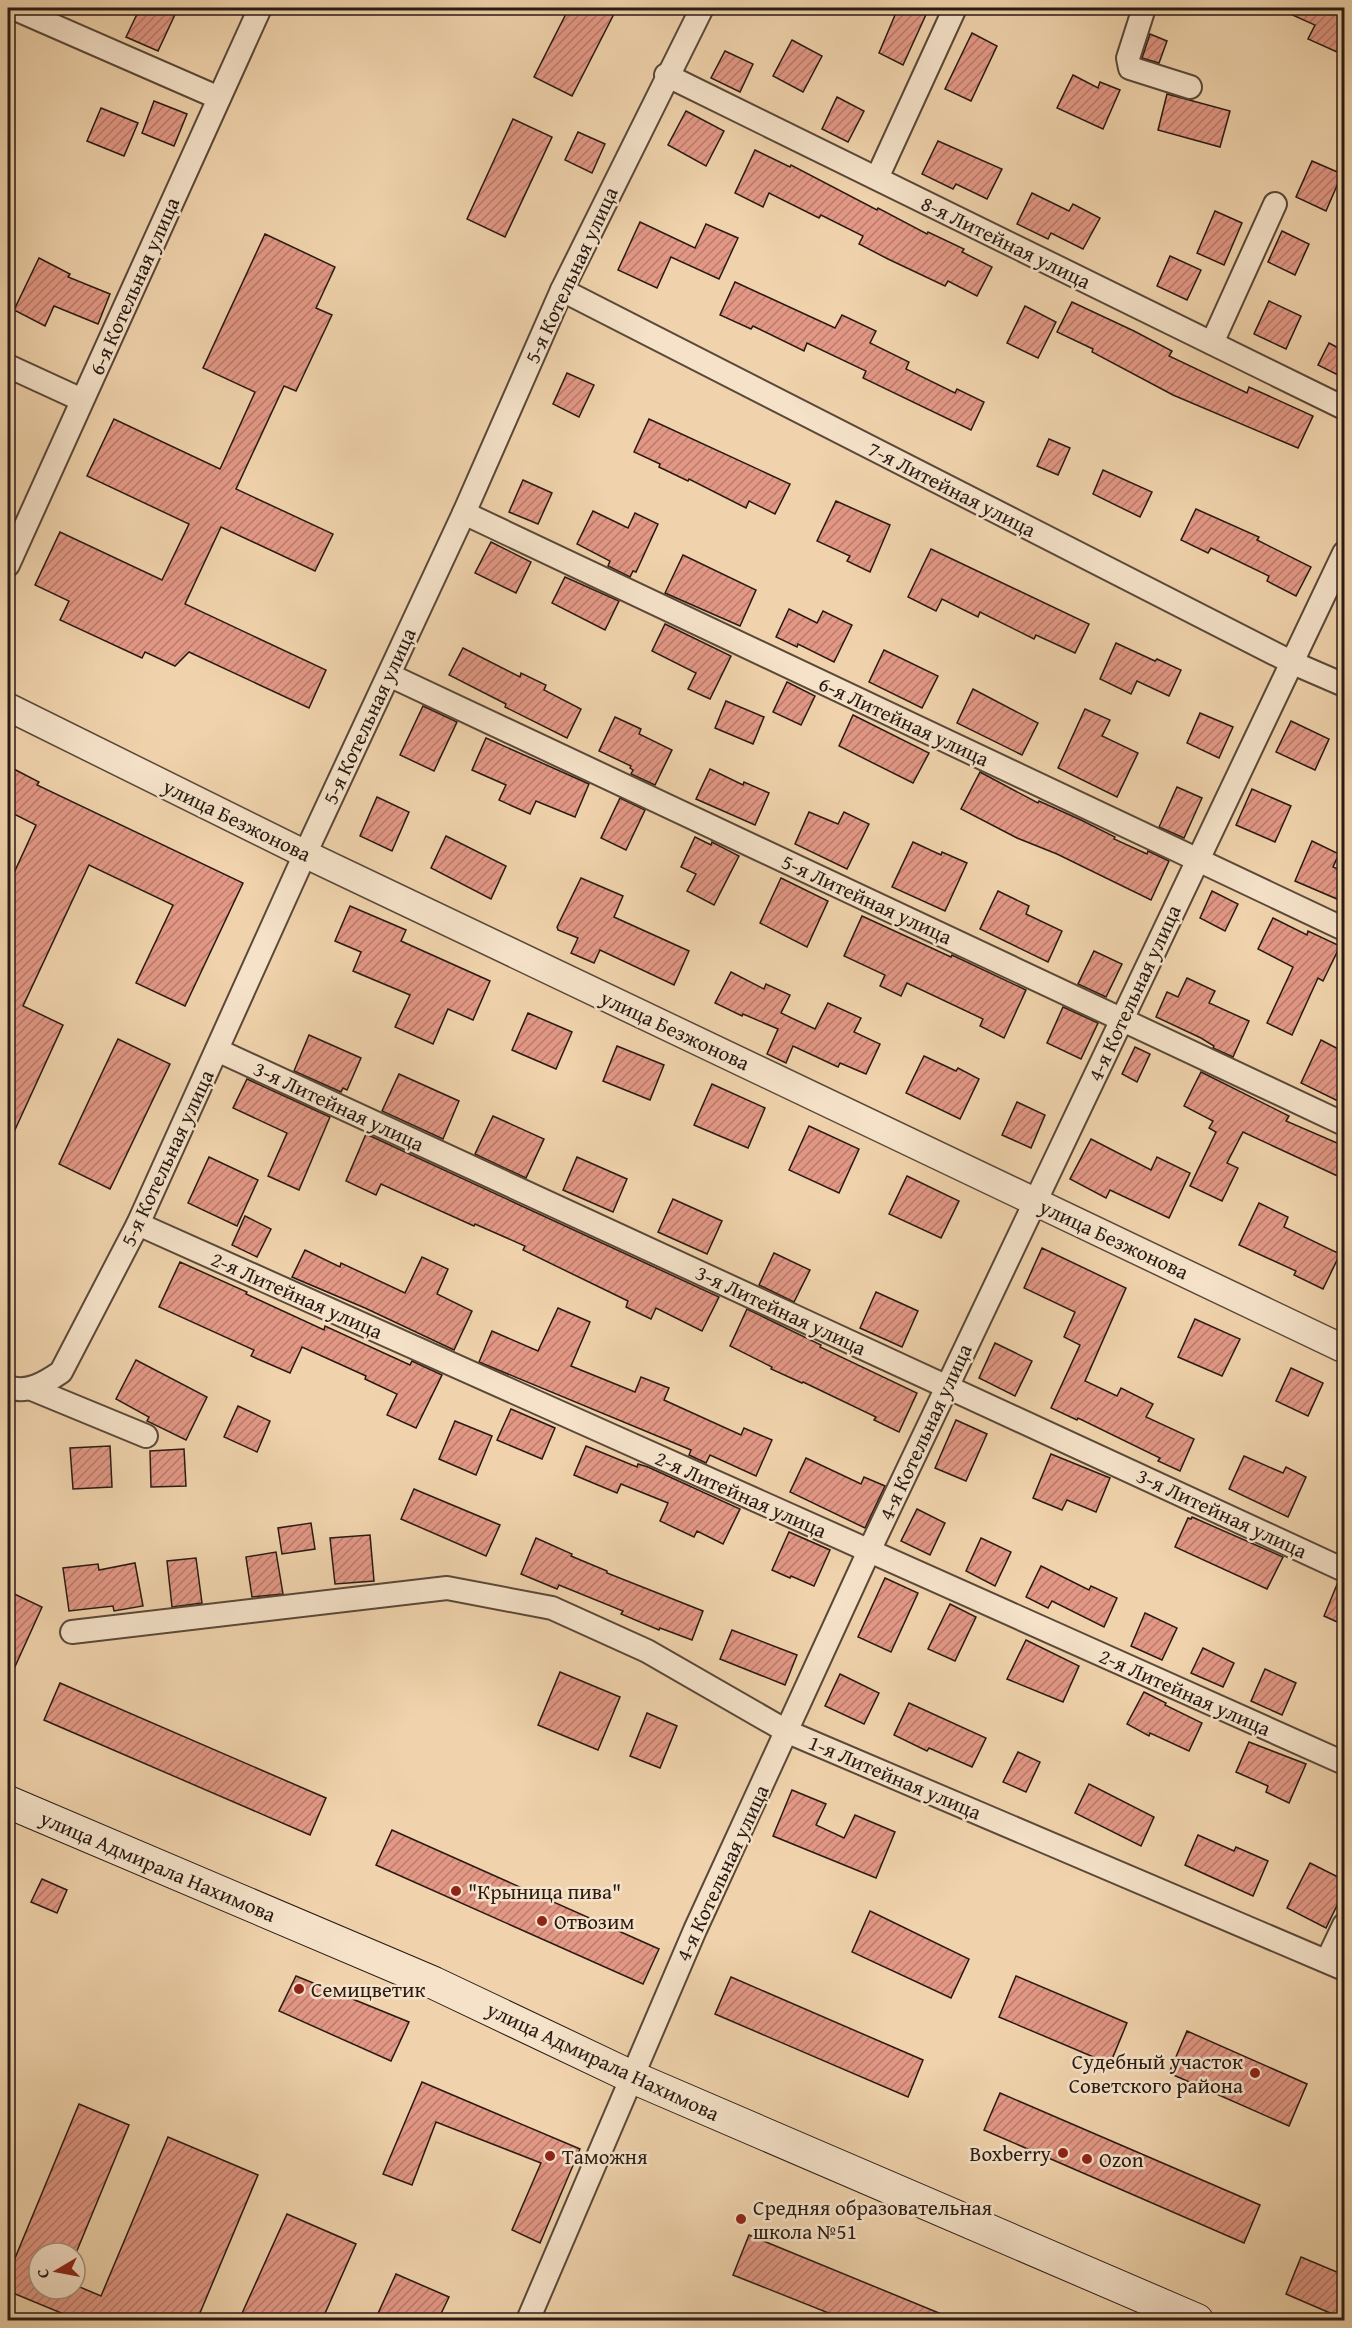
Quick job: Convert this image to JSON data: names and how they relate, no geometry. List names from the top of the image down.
{
  "streets": {
    "main road": ["улица Адмирала Нахимова"],
    "street": [
      "8-я Литейная улица",
      "5-я Котельная улица",
      "6-я Котельная улица",
      "7-я Литейная улица",
      "6-я Литейная улица",
      "улица Безжонова",
      "5-я Литейная улица",
      "4-я Котельная улица",
      "3-я Литейная улица",
      "2-я Литейная улица",
      "1-я Литейная улица"
    ]
  },
  "crossings": [
    ["8-я Литейная улица", "5-я Котельная улица"],
    ["5-я Котельная улица", "7-я Литейная улица"],
    ["5-я Котельная улица", "6-я Литейная улица"],
    ["5-я Котельная улица", "улица Безжонова"],
    ["5-я Котельная улица", "5-я Литейная улица"],
    ["5-я Котельная улица", "3-я Литейная улица"],
    ["5-я Котельная улица", "2-я Литейная улица"],
    ["7-я Литейная улица", "4-я Котельная улица"],
    ["6-я Литейная улица", "4-я Котельная улица"],
    ["улица Безжонова", "4-я Котельная улица"],
    ["5-я Литейная улица", "4-я Котельная улица"],
    ["4-я Котельная улица", "3-я Литейная улица"],
    ["4-я Котельная улица", "2-я Литейная улица"],
    ["4-я Котельная улица", "1-я Литейная улица"],
    ["4-я Котельная улица", "улица Адмирала Нахимова"]
  ],
  "places": [
    "\"Крыница пива\"",
    "Отвозим",
    "Семицветик",
    "Судебный участок Советского района",
    "Boxberry",
    "Таможня",
    "Ozon",
    "Средняя образовательная школа №51"
  ],
  "north": "left"
}
